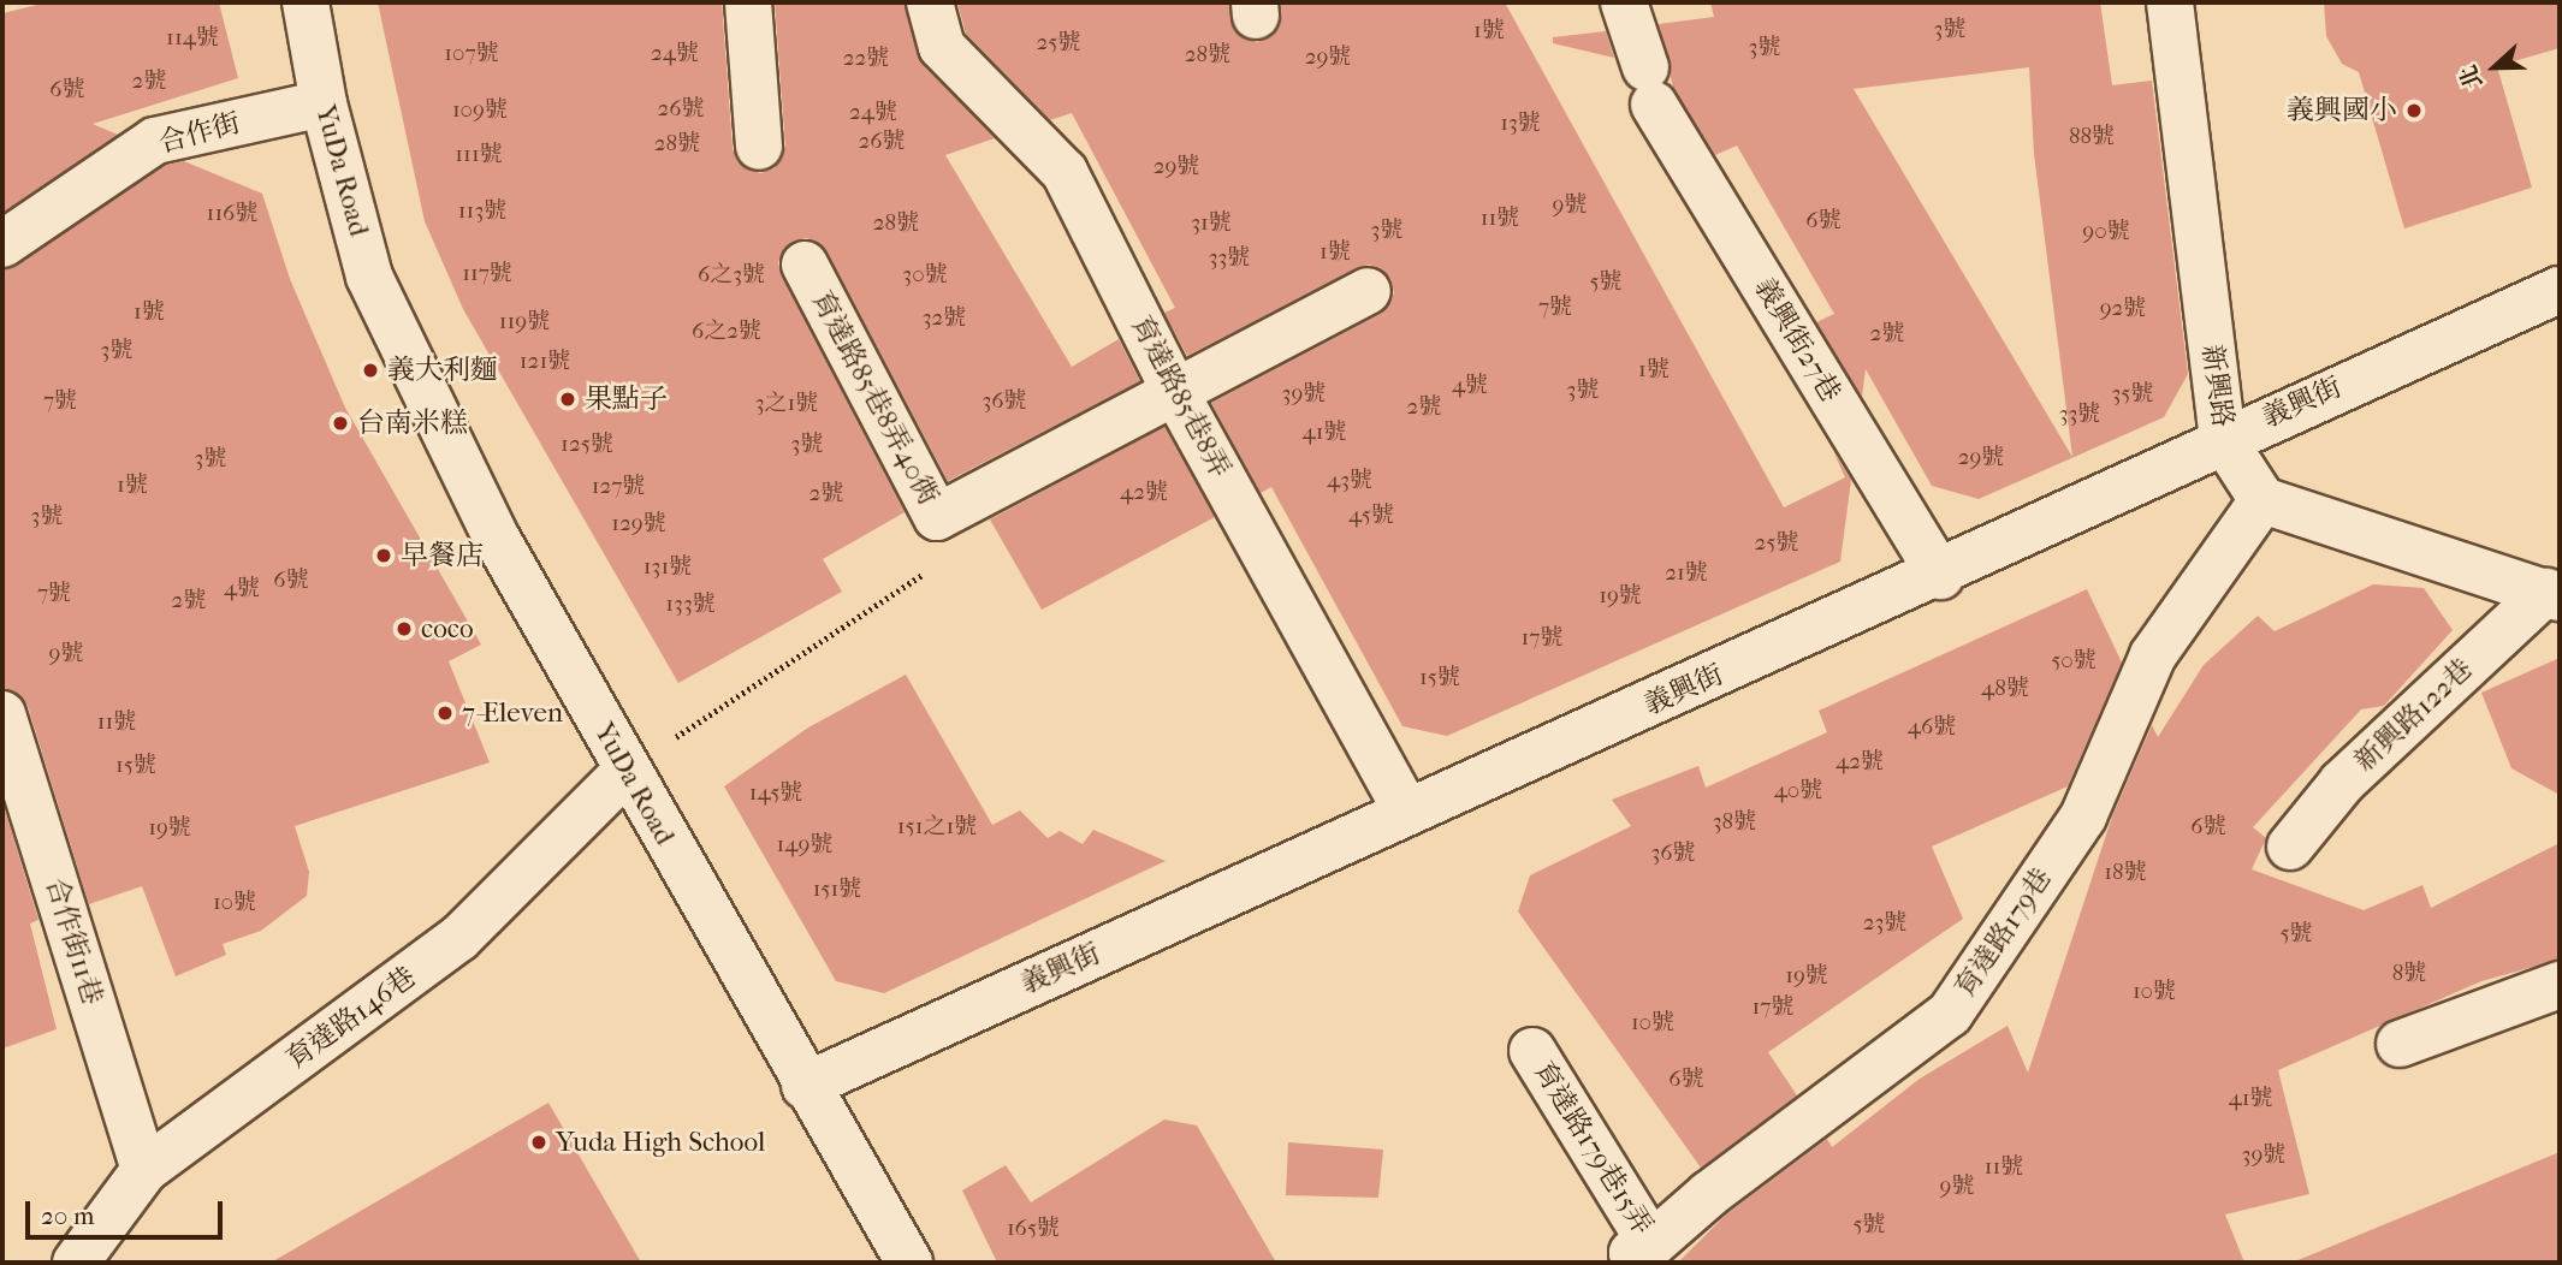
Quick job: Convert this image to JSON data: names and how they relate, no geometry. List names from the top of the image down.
{
  "streets": {
    "street": [
      "合作街",
      "YuDa Road",
      "義興街27巷",
      "新興路",
      "育達路85巷8弄",
      "育達路85巷8弄40衖",
      "義興街",
      "新興路122巷",
      "育達路179巷",
      "合作街11巷",
      "育達路146巷",
      "育達路179巷15弄"
    ]
  },
  "crossings": [
    ["合作街", "YuDa Road"],
    ["YuDa Road", "義興街"],
    ["YuDa Road", "育達路146巷"],
    ["義興街27巷", "義興街"],
    ["新興路", "義興街"],
    ["新興路", "育達路179巷"],
    ["育達路85巷8弄", "育達路85巷8弄40衖"],
    ["育達路85巷8弄", "義興街"],
    ["育達路179巷", "育達路179巷15弄"],
    ["合作街11巷", "育達路146巷"]
  ],
  "places": [
    "義興國小",
    "義大利麵",
    "果點子",
    "台南米糕",
    "早餐店",
    "coco",
    "7-Eleven",
    "Yuda High School"
  ],
  "house_numbers": [
    "3號",
    "1號",
    "114號",
    "25號",
    "3號",
    "107號",
    "24號",
    "28號",
    "29號",
    "22號",
    "2號",
    "6號",
    "26號",
    "109號",
    "24號",
    "13號",
    "88號",
    "26號",
    "28號",
    "111號",
    "29號",
    "9號",
    "113號",
    "116號",
    "11號",
    "6號",
    "28號",
    "31號",
    "3號",
    "90號",
    "1號",
    "33號",
    "117號",
    "6之3號",
    "30號",
    "5號",
    "7號",
    "92號",
    "1號",
    "32號",
    "119號",
    "6之2號",
    "2號",
    "3號",
    "121號",
    "1號",
    "4號",
    "3號",
    "39號",
    "35號",
    "7號",
    "36號",
    "3之1號",
    "2號",
    "33號",
    "41號",
    "125號",
    "3號",
    "29號",
    "3號",
    "43號",
    "1號",
    "127號",
    "42號",
    "2號",
    "45號",
    "3號",
    "129號",
    "25號",
    "131號",
    "21號",
    "6號",
    "4號",
    "7號",
    "19號",
    "2號",
    "133號",
    "17號",
    "9號",
    "50號",
    "15號",
    "48號",
    "11號",
    "46號",
    "42號",
    "15號",
    "40號",
    "145號",
    "38號",
    "151之1號",
    "6號",
    "19號",
    "149號",
    "36號",
    "18號",
    "151號",
    "10號",
    "23號",
    "5號",
    "8號",
    "19號",
    "10號",
    "17號",
    "10號",
    "6號",
    "41號",
    "39號",
    "11號",
    "9號",
    "5號",
    "165號"
  ],
  "scale_bar": "20 m",
  "north": "left"
}
